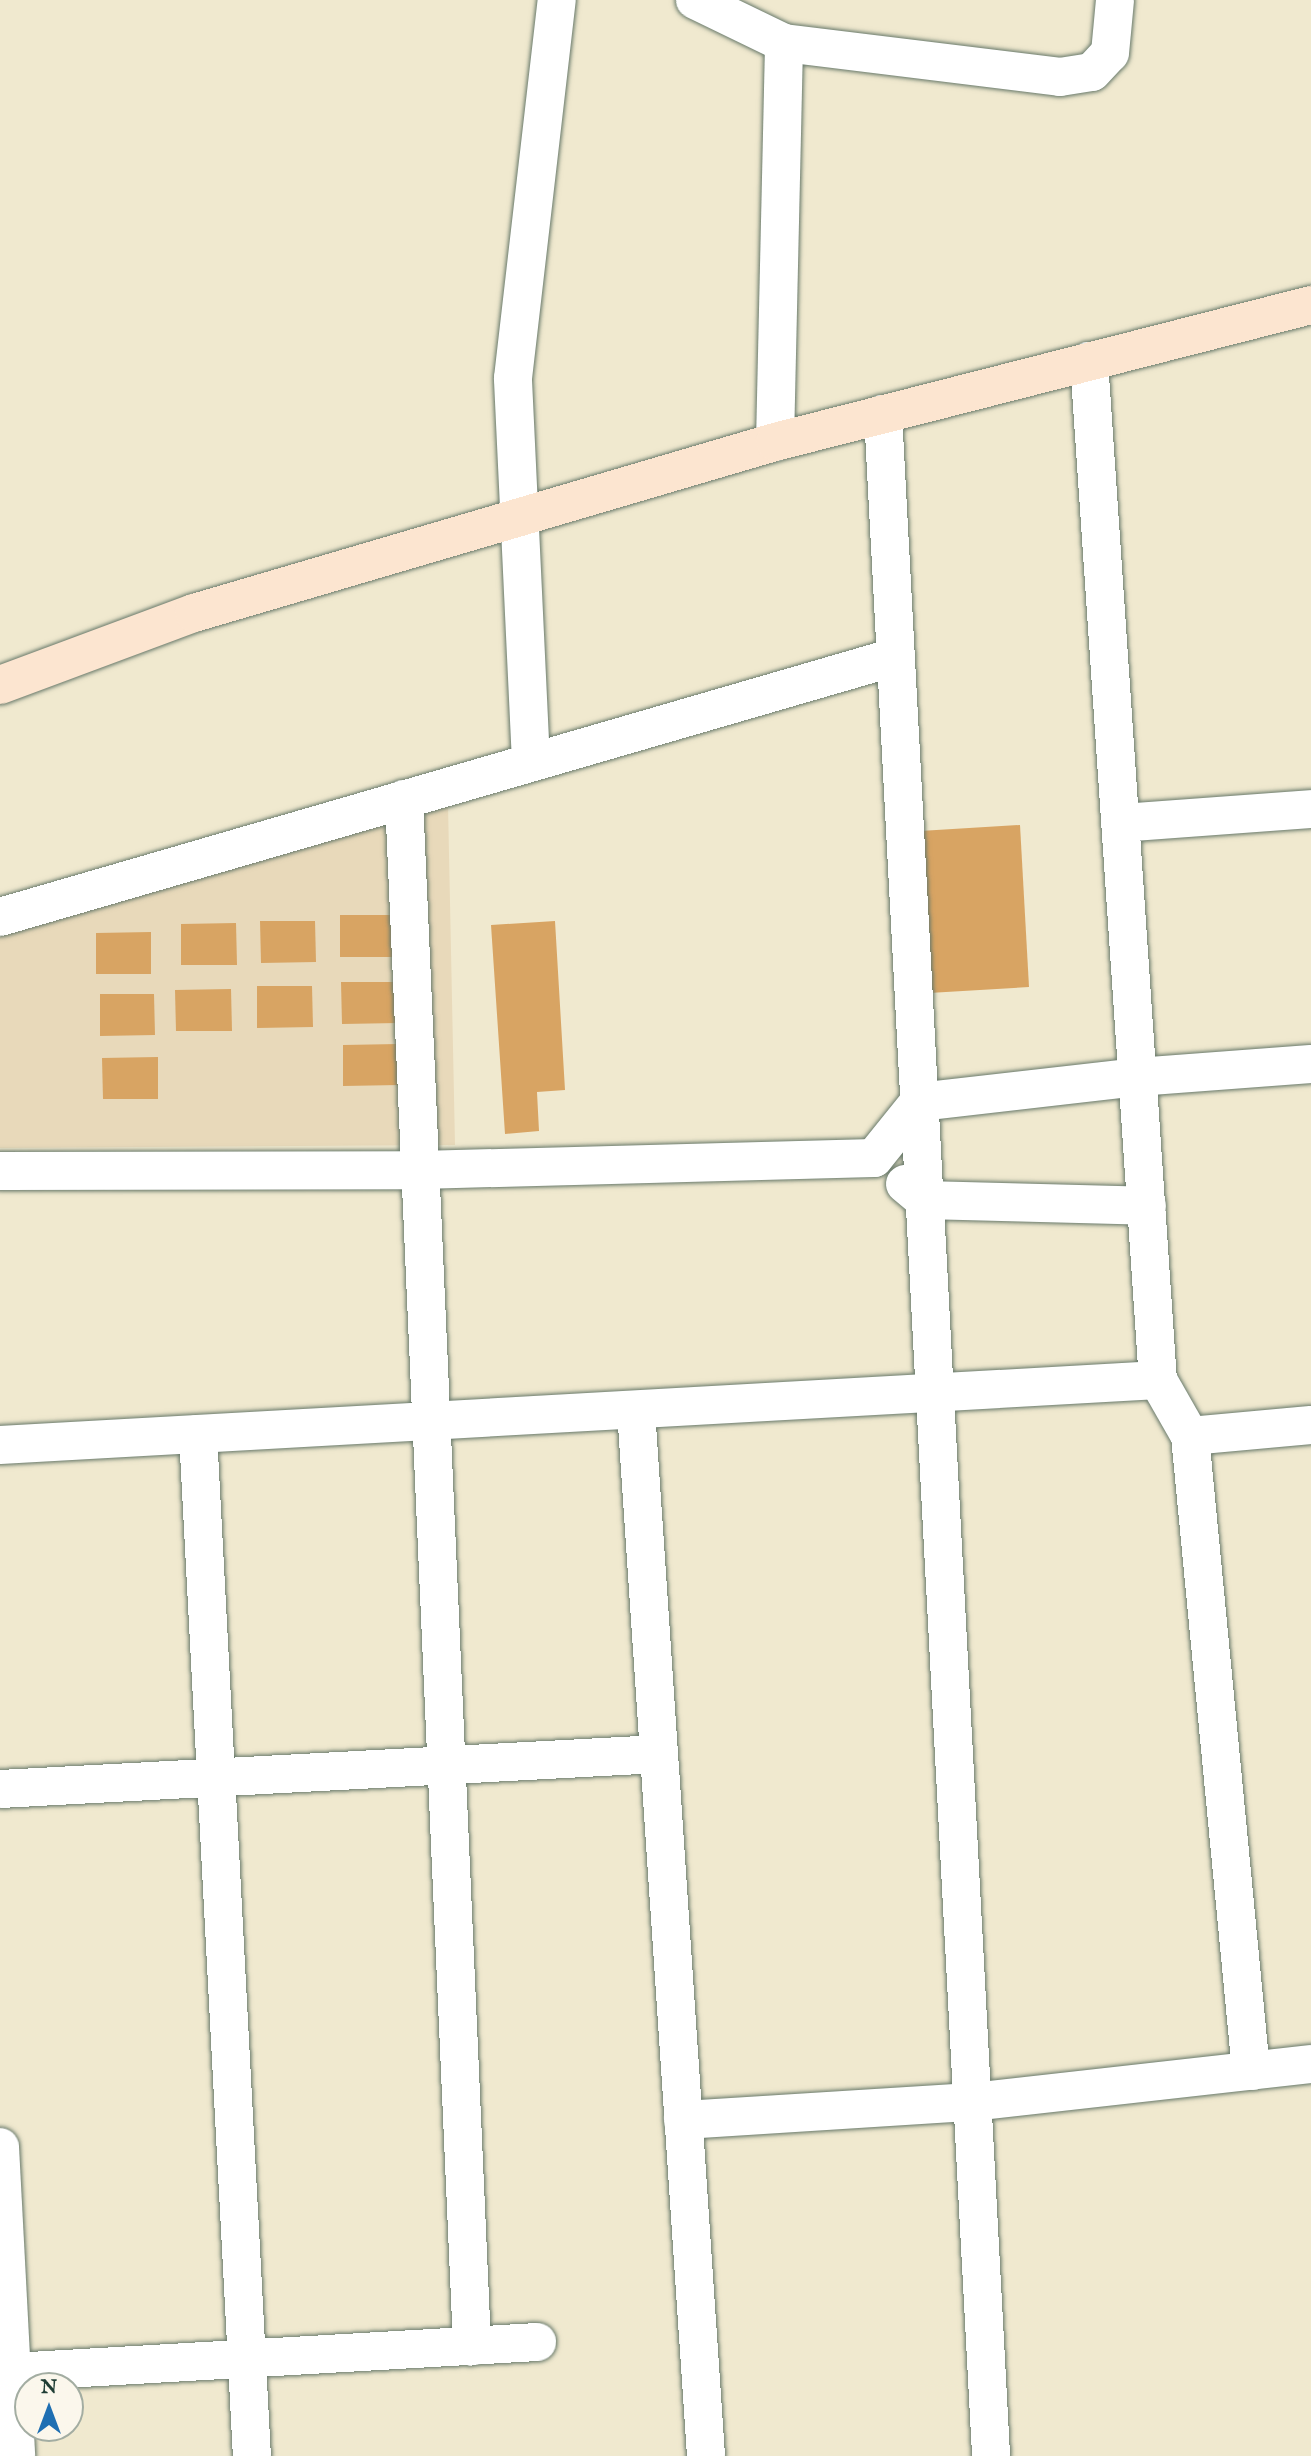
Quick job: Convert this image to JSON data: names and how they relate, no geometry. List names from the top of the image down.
{
  "north": "top"
}
